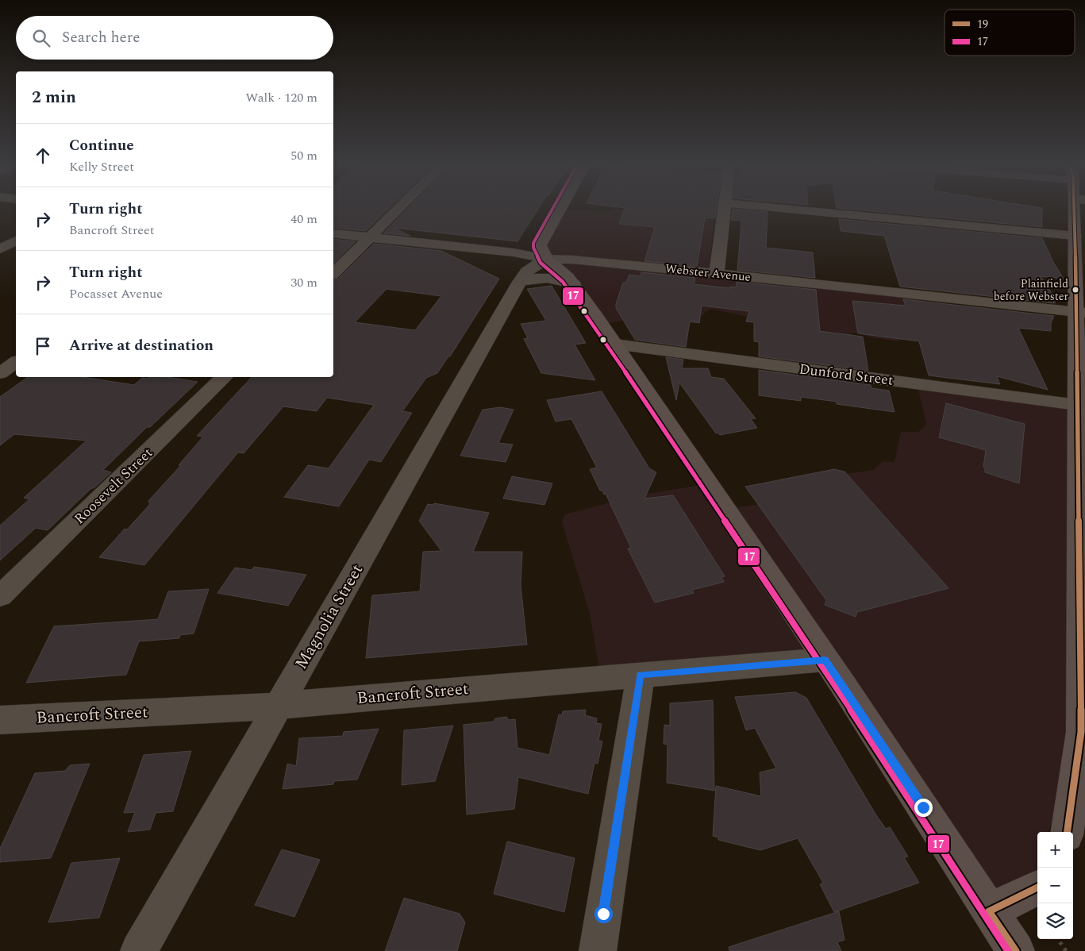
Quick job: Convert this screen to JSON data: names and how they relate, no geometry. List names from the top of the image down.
{
  "streets": {
    "street": [
      "Webster Avenue",
      "Dunford Street",
      "Roosevelt Street",
      "Magnolia Street",
      "Bancroft Street"
    ]
  },
  "crossings": [
    ["Webster Avenue", "Magnolia Street"],
    ["Magnolia Street", "Bancroft Street"]
  ],
  "places": ["Plainfield before Webster"],
  "lines": ["transit line 19", "transit line 17"],
  "legend": ["19", "17"],
  "page": {
    "search": "Search here",
    "heading": ["2 min", "Walk · 120 m"],
    "list": [
      ["Continue", "Kelly Street", "50 m"],
      ["Turn right", "Bancroft Street", "40 m"],
      ["Turn right", "Pocasset Avenue", "30 m"],
      "Arrive at destination"
    ],
    "map_buttons": ["+", "−"]
  }
}
